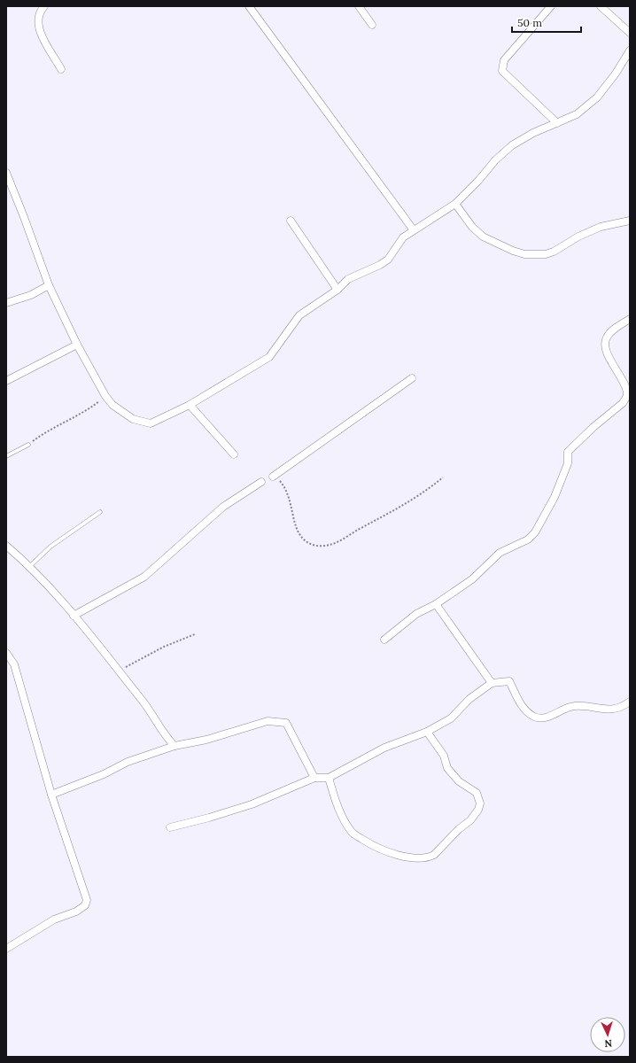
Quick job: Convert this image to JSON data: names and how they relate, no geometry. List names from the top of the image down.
{
  "scale_bar": "50 m",
  "north": "bottom"
}
